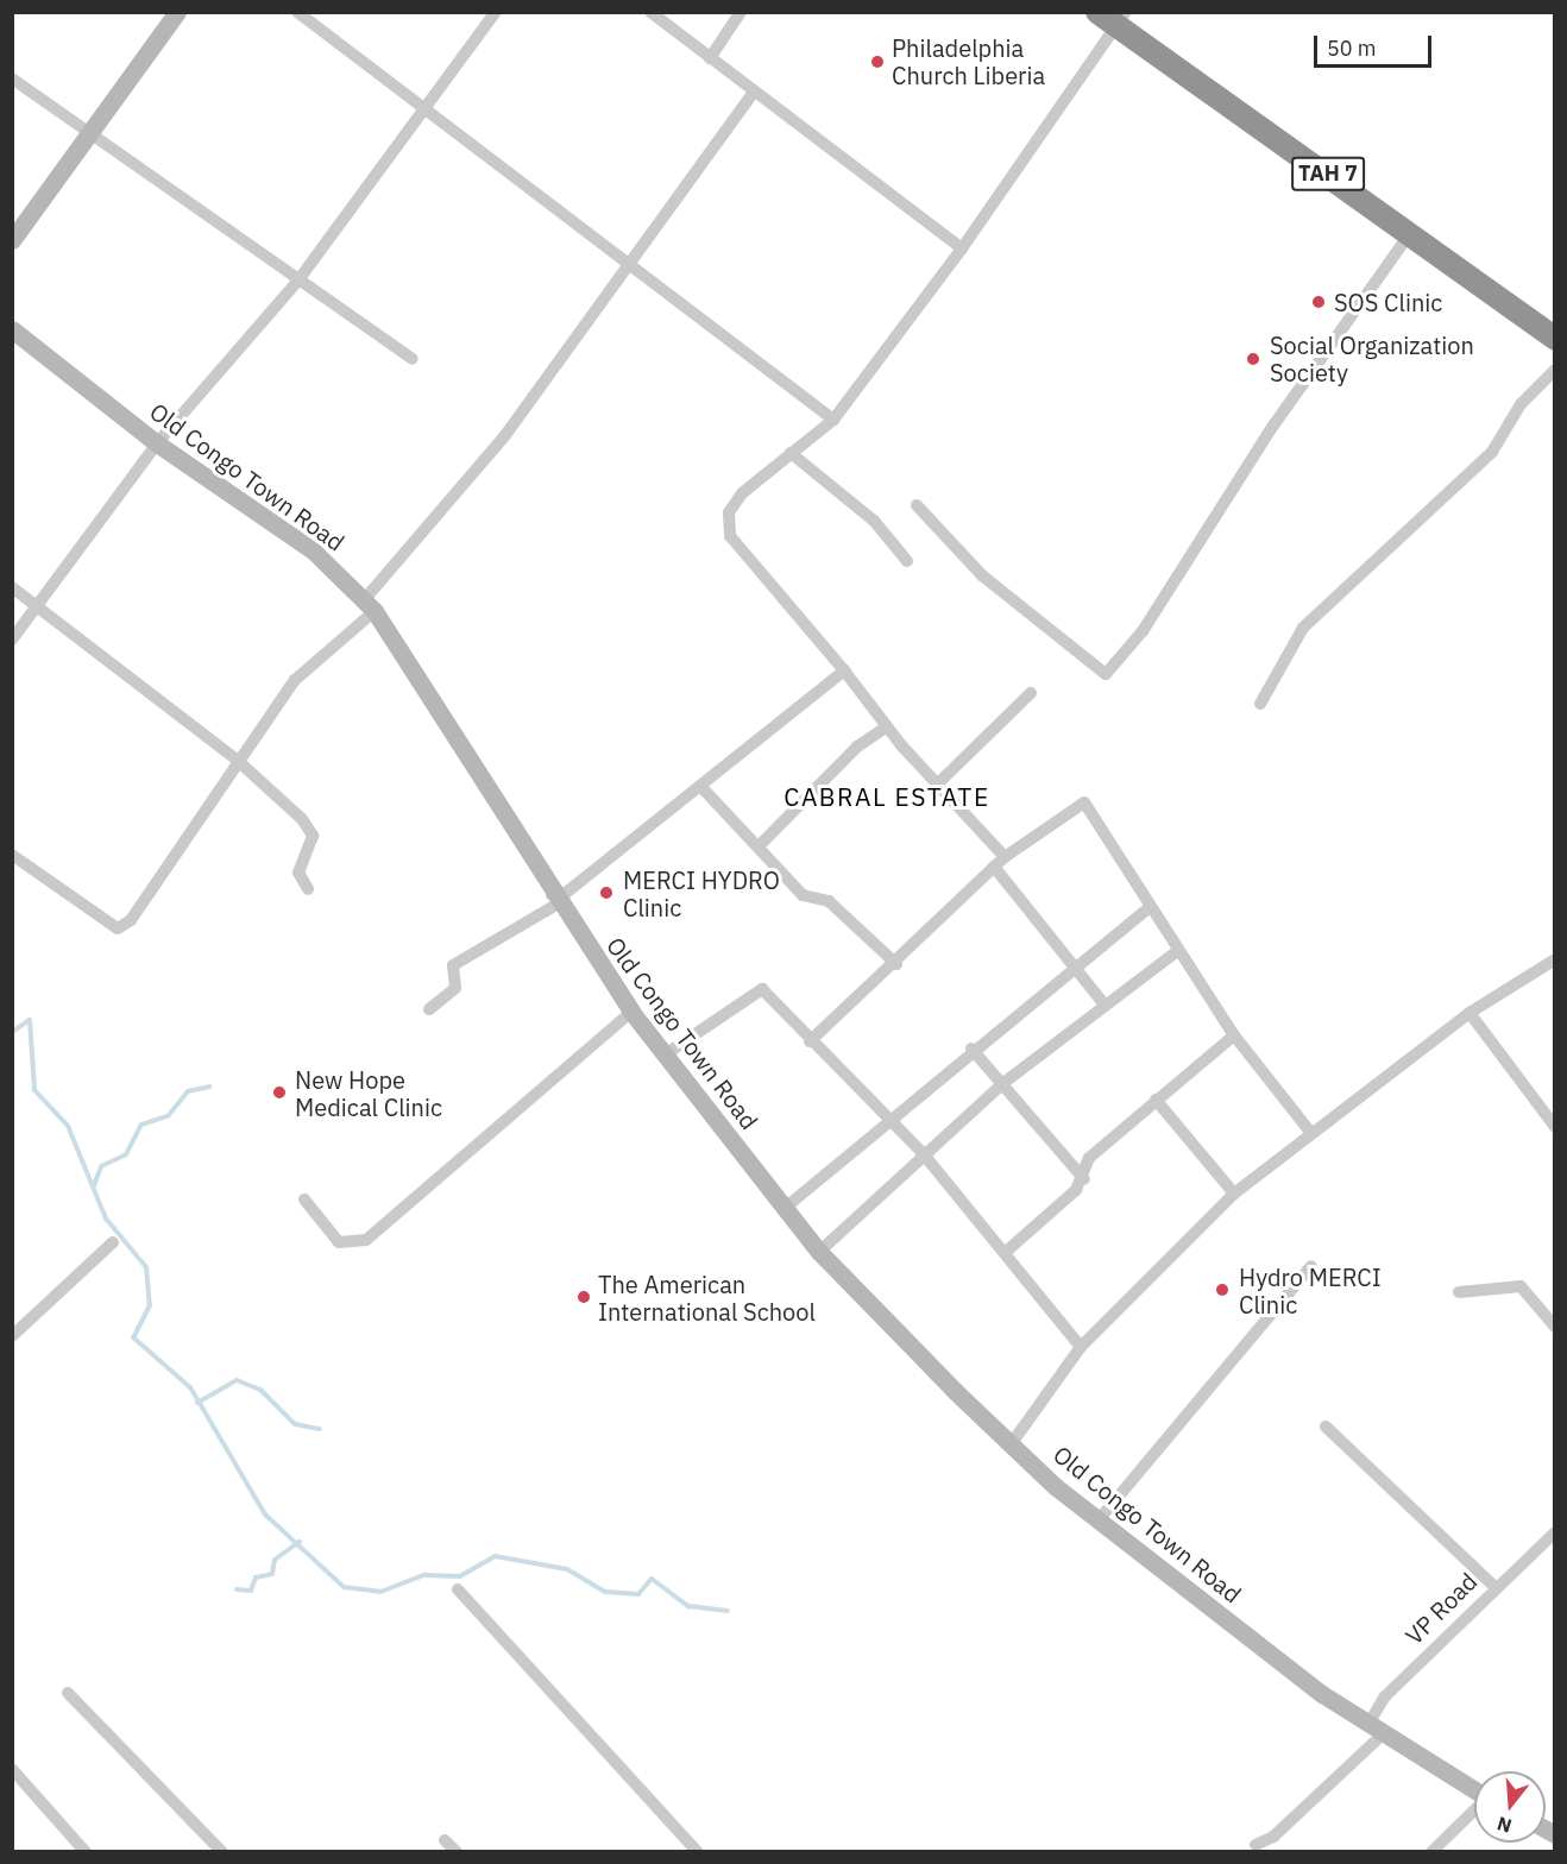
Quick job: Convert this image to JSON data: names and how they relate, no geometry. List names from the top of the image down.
{
  "streets": {
    "highway": ["TAH 7"],
    "street": ["Old Congo Town Road", "VP Road"]
  },
  "crossings": [
    ["Old Congo Town Road", "VP Road"]
  ],
  "districts": ["CABRAL ESTATE"],
  "places": [
    "Philadelphia Church Liberia",
    "SOS Clinic",
    "Social Organization Society",
    "MERCI HYDRO Clinic",
    "New Hope Medical Clinic",
    "Hydro MERCI Clinic",
    "The American International School"
  ],
  "scale_bar": "50 m",
  "north": "bottom"
}
